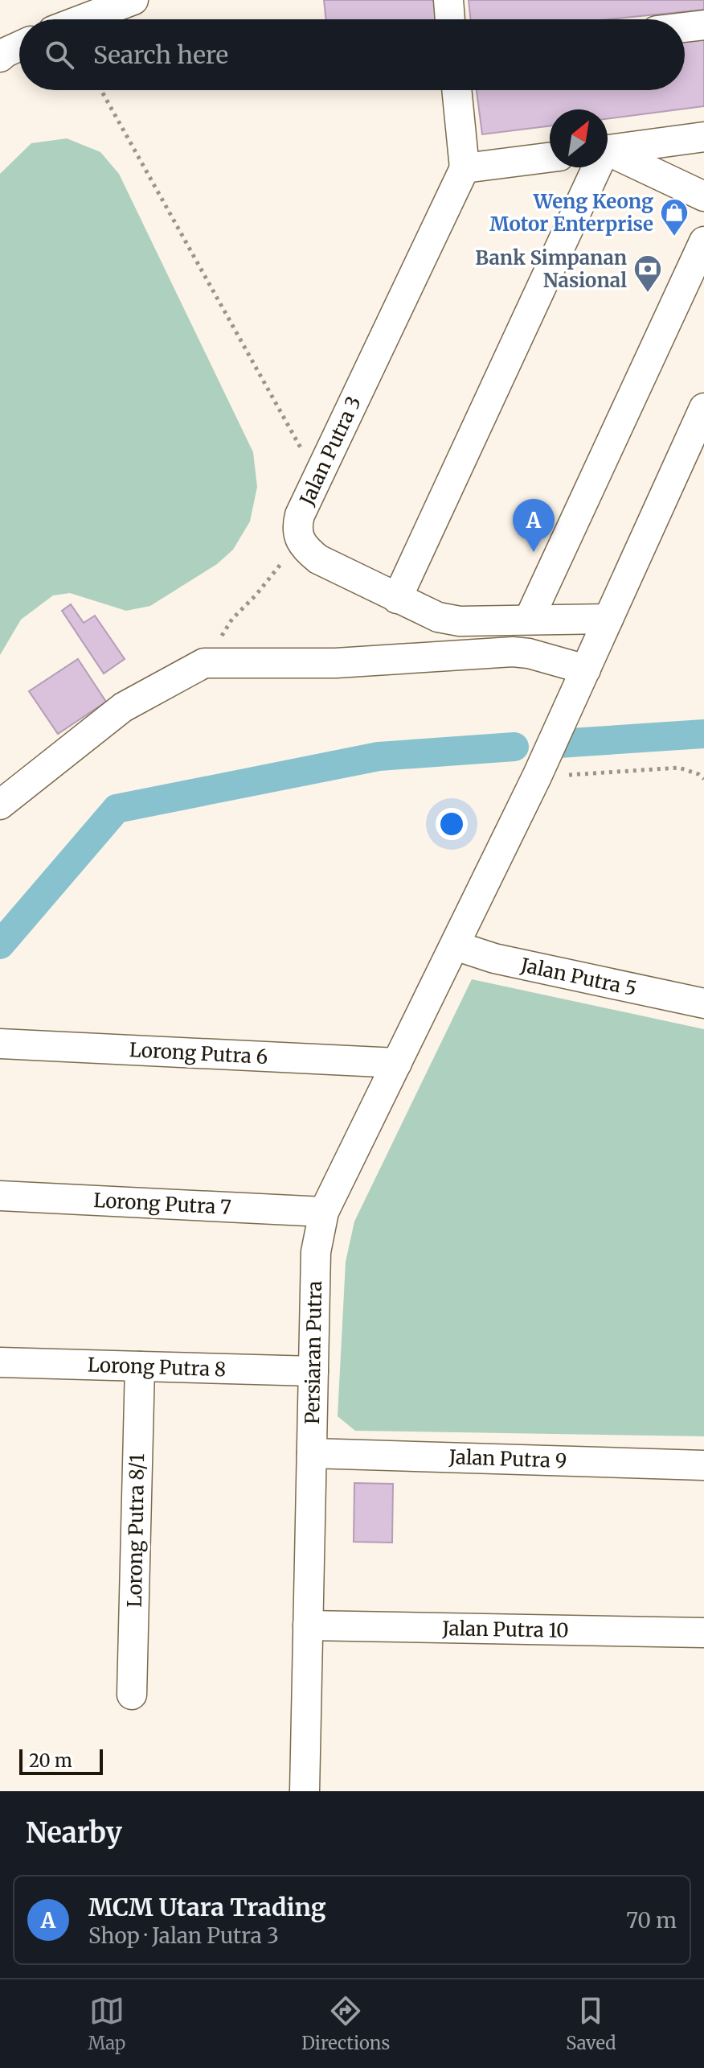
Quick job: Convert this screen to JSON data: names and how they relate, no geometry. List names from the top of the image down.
{
  "streets": {
    "street": [
      "Jalan Putra 3",
      "Jalan Putra 5",
      "Lorong Putra 6",
      "Lorong Putra 7",
      "Persiaran Putra",
      "Lorong Putra 8",
      "Jalan Putra 9",
      "Lorong Putra 8/1",
      "Jalan Putra 10"
    ]
  },
  "crossings": [
    ["Jalan Putra 5", "Persiaran Putra"],
    ["Lorong Putra 6", "Persiaran Putra"],
    ["Lorong Putra 7", "Persiaran Putra"],
    ["Persiaran Putra", "Lorong Putra 8"],
    ["Persiaran Putra", "Jalan Putra 9"],
    ["Persiaran Putra", "Jalan Putra 10"],
    ["Lorong Putra 8", "Lorong Putra 8/1"]
  ],
  "places": {
    "shop": ["Weng Keong Motor Enterprise"],
    "bank": ["Bank Simpanan Nasional"]
  },
  "scale_bar": "20 m",
  "north": "top right",
  "page": {
    "search": "Search here",
    "pins": "A",
    "scale": "20 m",
    "heading": "Nearby",
    "list": [
      {
        "mark": "A",
        "name": "MCM Utara Trading",
        "note": "Shop · Jalan Putra 3",
        "value": "70 m"
      }
    ],
    "nav": ["Map", "Directions", "Saved"]
  }
}
